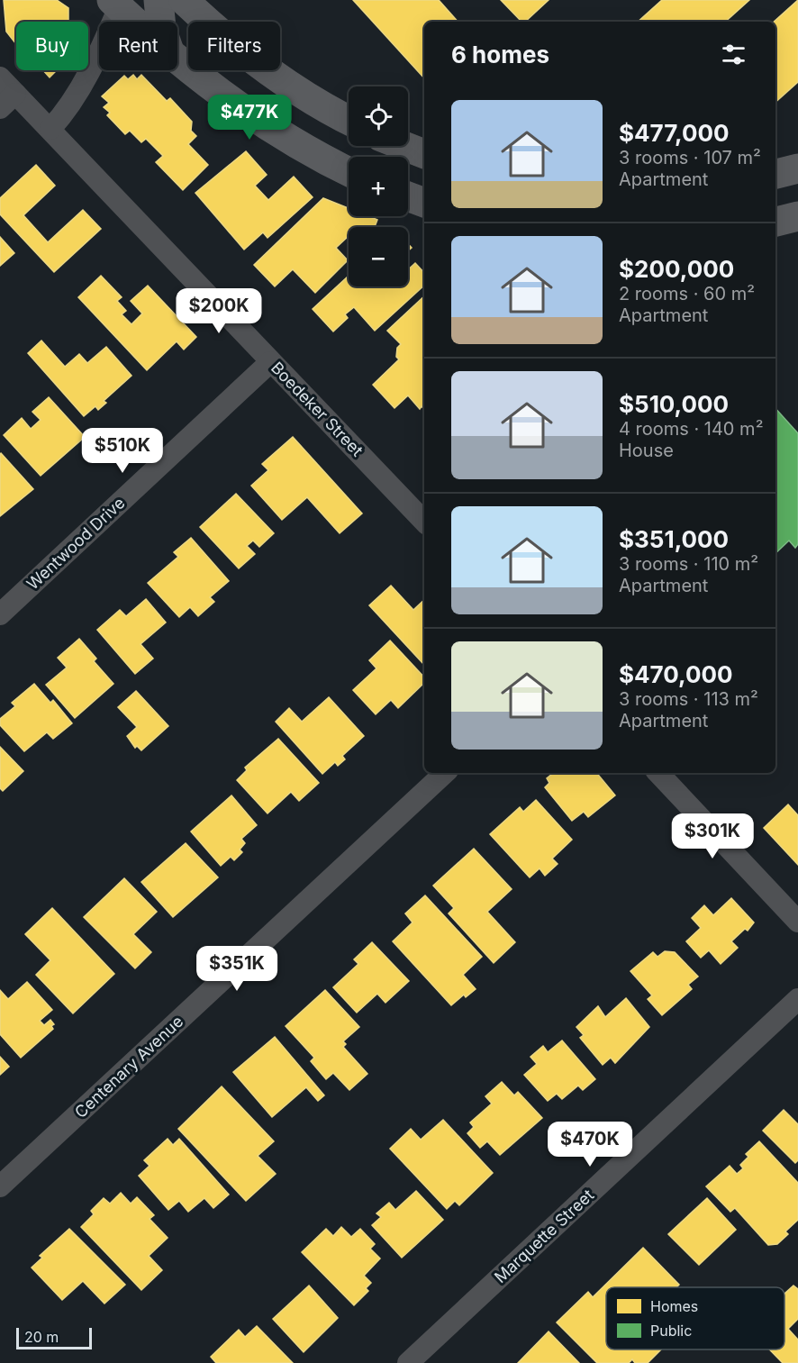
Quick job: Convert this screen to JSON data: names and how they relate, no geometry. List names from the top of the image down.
{
  "streets": {
    "street": [
      "Boedeker Street",
      "Wentwood Drive",
      "Centenary Avenue",
      "Marquette Street"
    ]
  },
  "crossings": [
    ["Boedeker Street", "Wentwood Drive"]
  ],
  "legend": ["Homes", "Public"],
  "scale_bar": "20 m",
  "page": {
    "chip": ["Buy", "Rent", "Filters"],
    "heading": "6 homes",
    "map_buttons": ["+", "−"],
    "list": [
      {
        "name": "$477,000",
        "note": "3 rooms · 107 m² · Apartment"
      },
      {
        "name": "$200,000",
        "note": "2 rooms · 60 m² · Apartment"
      },
      {
        "name": "$510,000",
        "note": "4 rooms · 140 m² · House"
      },
      {
        "name": "$351,000",
        "note": "3 rooms · 110 m² · Apartment"
      },
      {
        "name": "$470,000",
        "note": "3 rooms · 113 m² · Apartment"
      }
    ],
    "price": [
      "$477K",
      "$200K",
      "$510K",
      "$301K",
      "$351K",
      "$470K"
    ],
    "scale": "20 m"
  }
}
